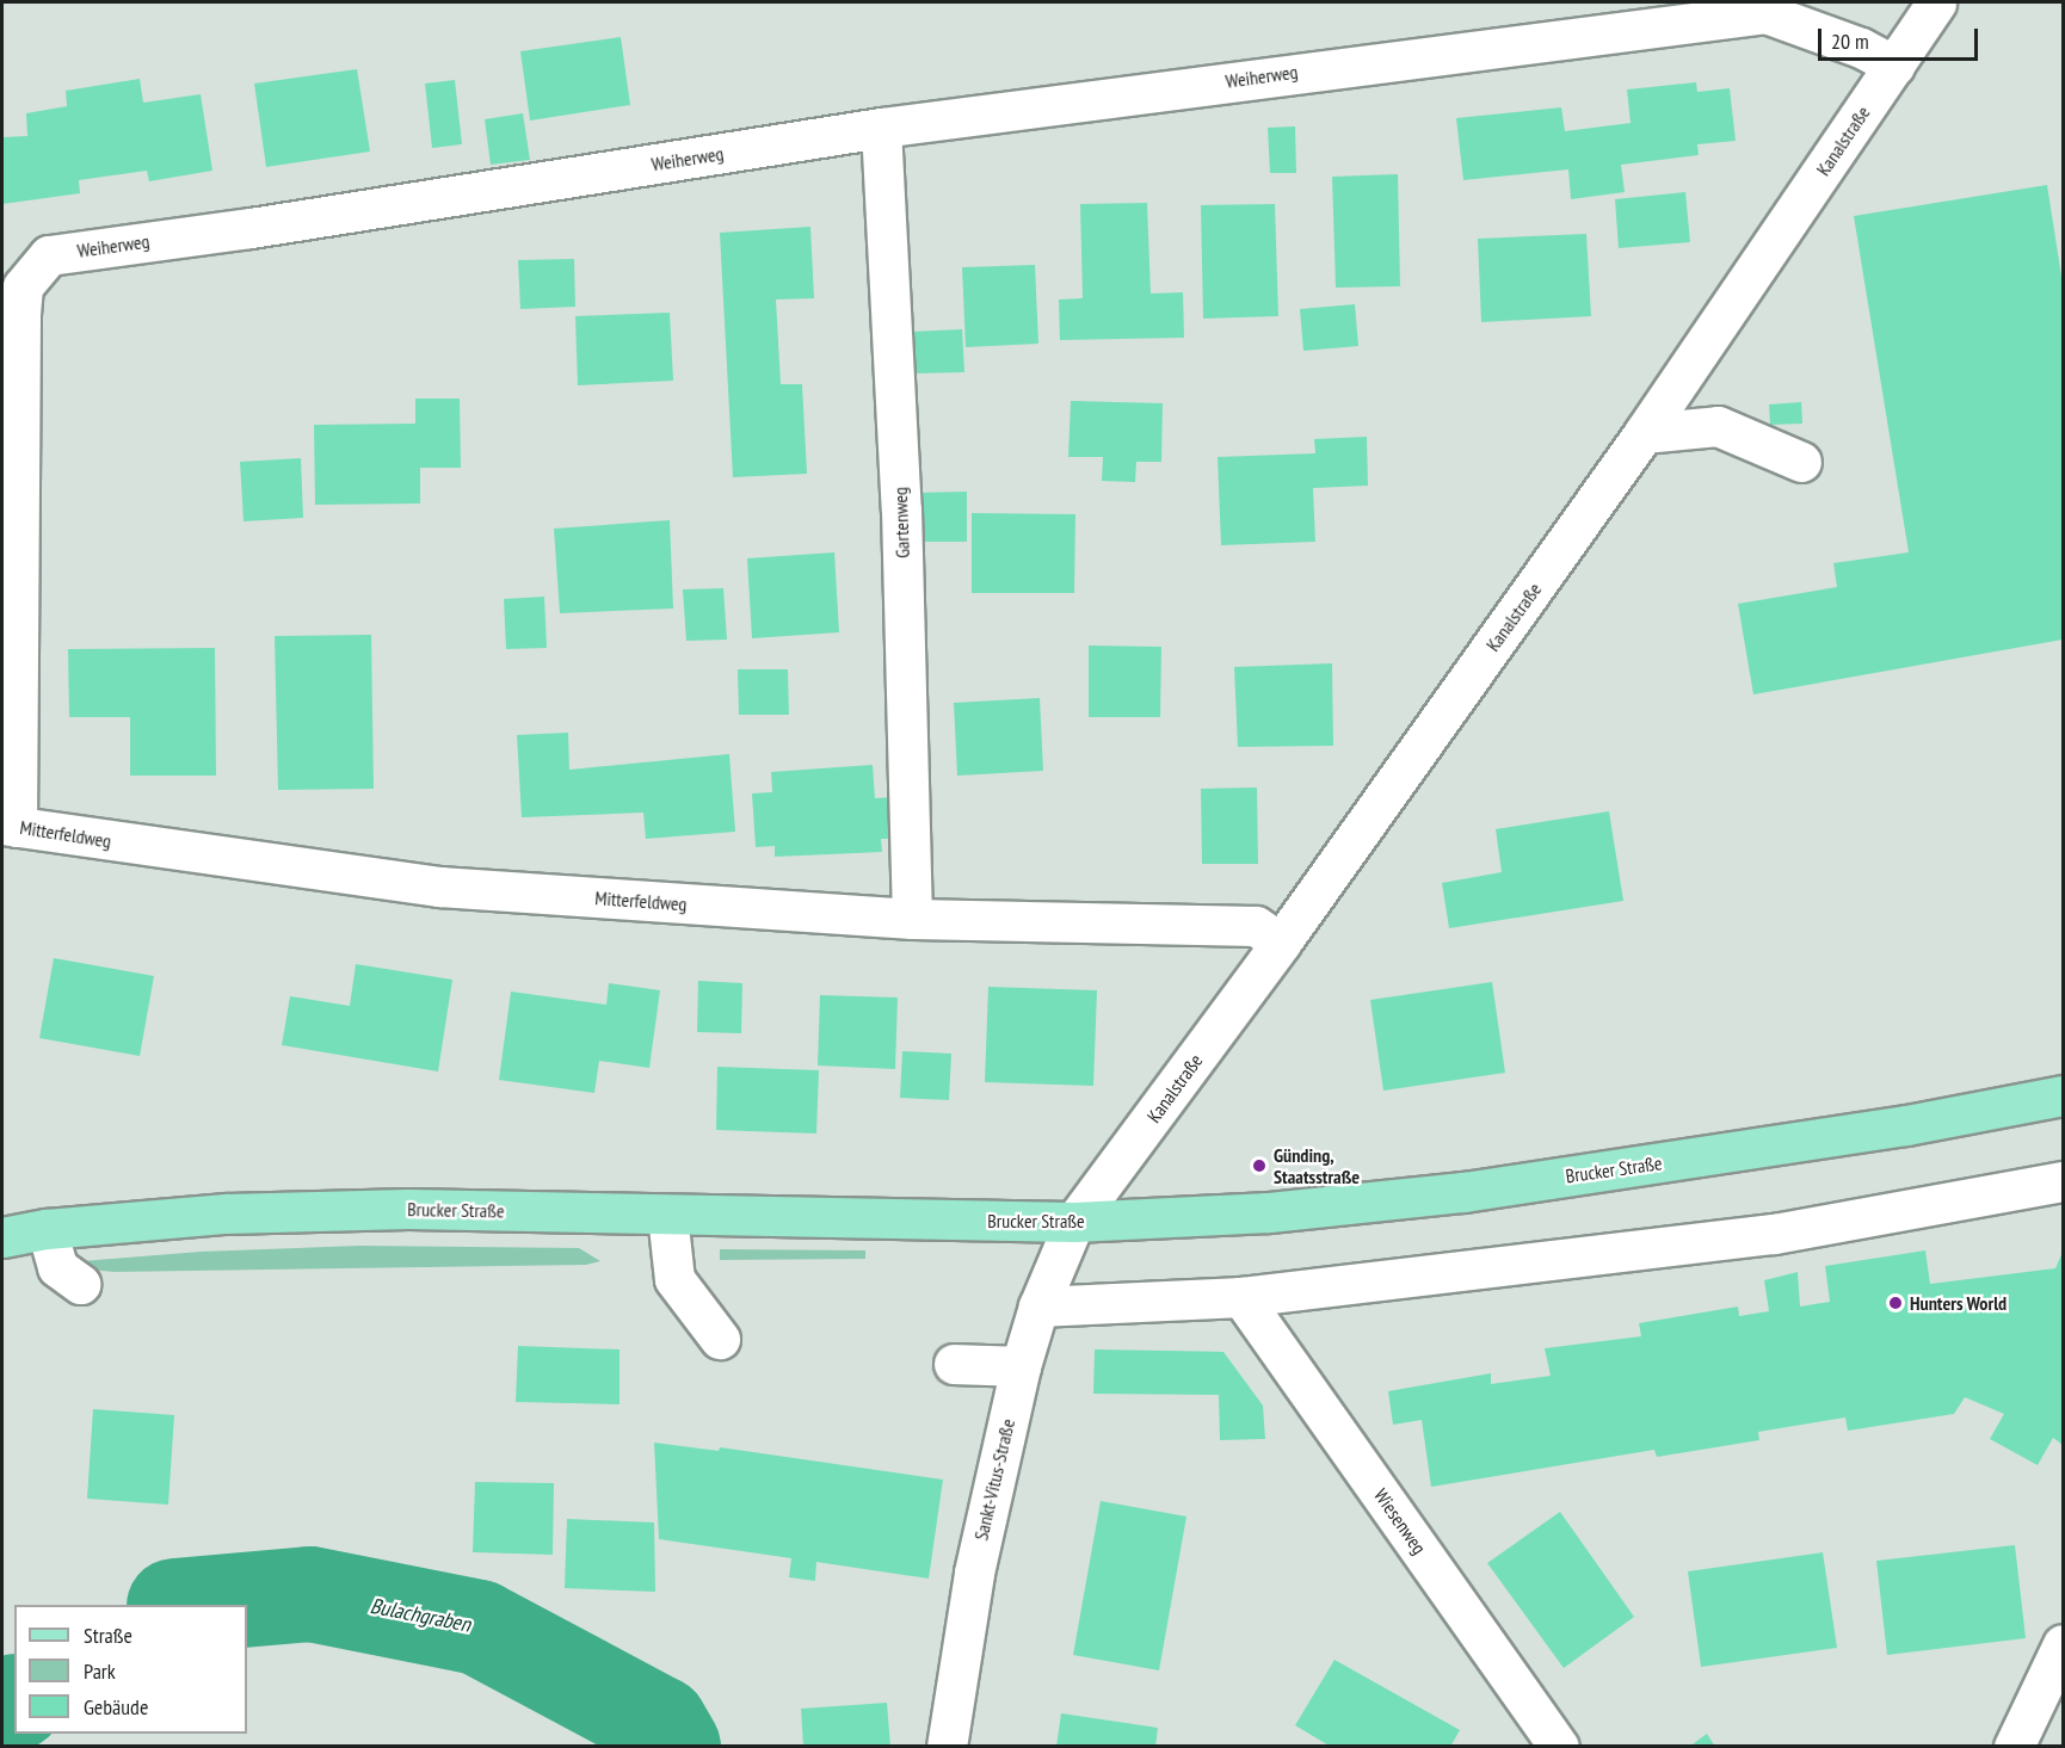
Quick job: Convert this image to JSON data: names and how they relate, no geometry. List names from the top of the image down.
{
  "streets": {
    "main road": ["Brucker Straße"],
    "street": [
      "Weiherweg",
      "Kanalstraße",
      "Gartenweg",
      "Mitterfeldweg",
      "Sankt-Vitus-Straße",
      "Wiesenweg"
    ]
  },
  "crossings": [
    ["Weiherweg", "Kanalstraße"],
    ["Weiherweg", "Gartenweg"],
    ["Weiherweg", "Mitterfeldweg"],
    ["Kanalstraße", "Mitterfeldweg"],
    ["Kanalstraße", "Brucker Straße"],
    ["Kanalstraße", "Sankt-Vitus-Straße"],
    ["Gartenweg", "Mitterfeldweg"],
    ["Brucker Straße", "Sankt-Vitus-Straße"]
  ],
  "water": ["Bulachgraben"],
  "places": ["Günding, Staatsstraße", "Hunters World"],
  "legend": ["Straße", "Park", "Gebäude"],
  "scale_bar": "20 m"
}
